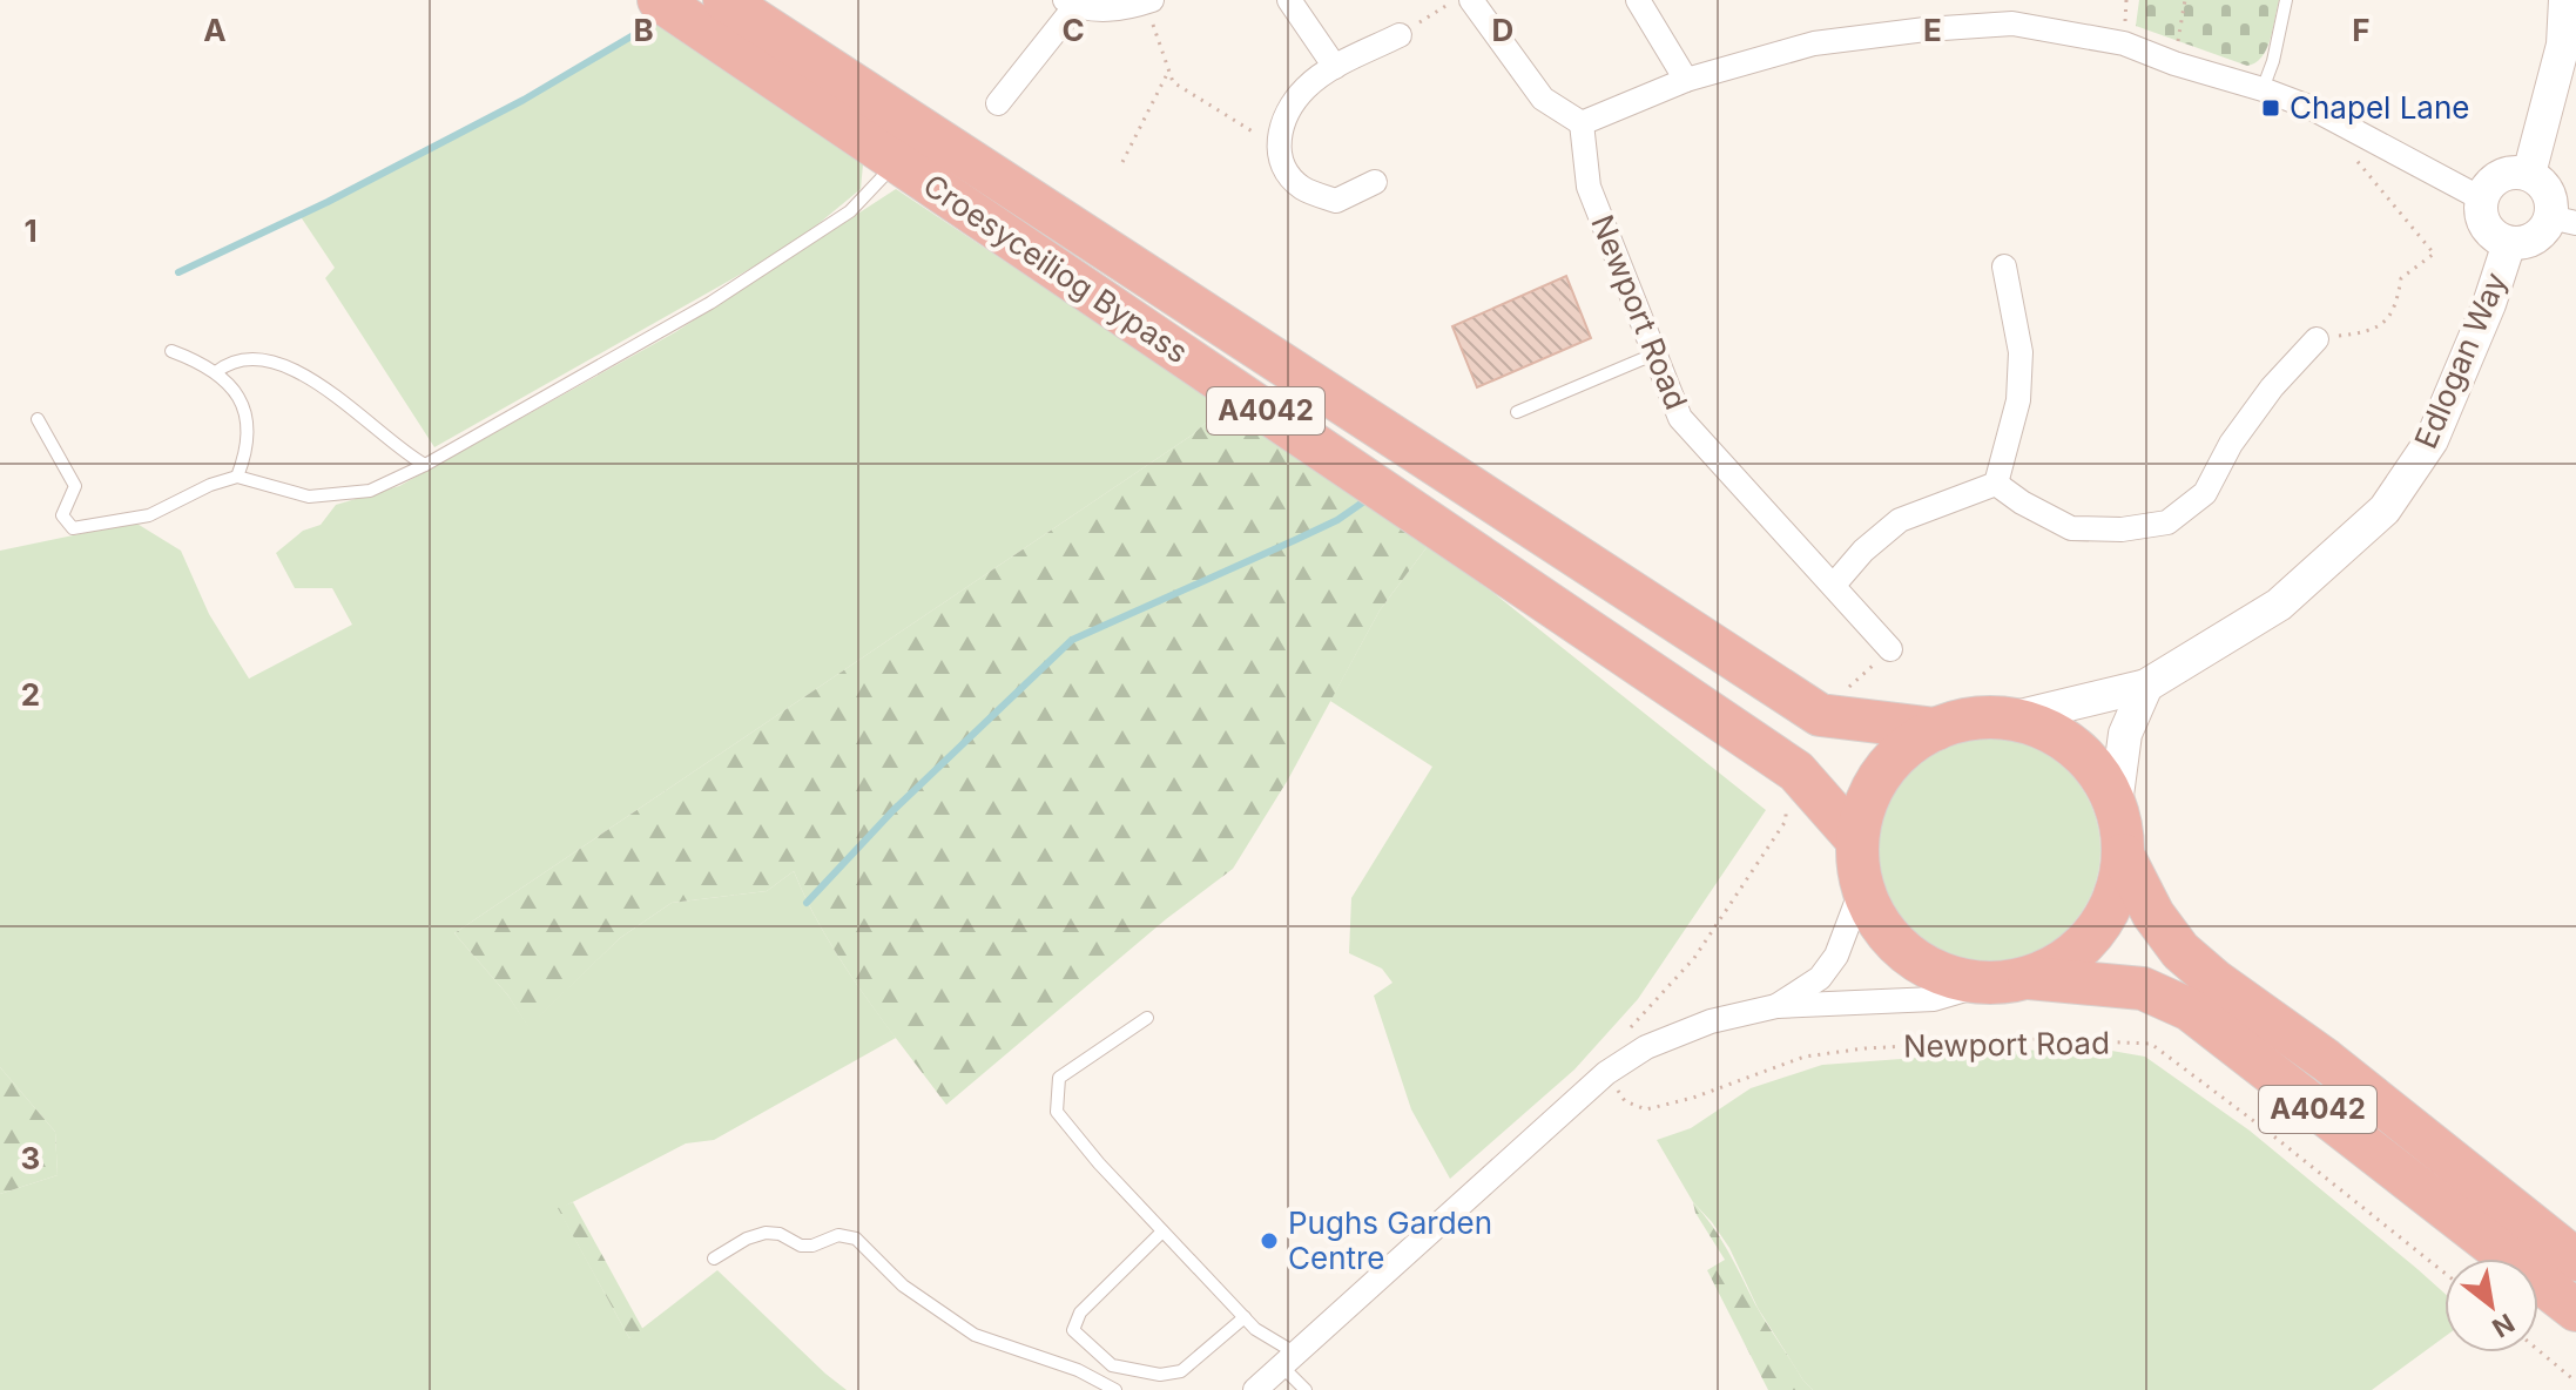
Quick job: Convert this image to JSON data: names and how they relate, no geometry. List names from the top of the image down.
{
  "streets": {
    "highway": ["Croesyceiliog Bypass", "A4042"],
    "street": ["Newport Road", "Edlogan Way"]
  },
  "crossings": [
    ["Croesyceiliog Bypass", "Edlogan Way"],
    ["Croesyceiliog Bypass", "A4042"],
    ["Edlogan Way", "A4042"]
  ],
  "places": {
    "transit": ["Chapel Lane"],
    "other": ["Pughs Garden Centre"]
  },
  "north": "bottom right",
  "grid": {
    "columns": [
      "A",
      "B",
      "C",
      "D",
      "E",
      "F"
    ],
    "rows": ["1", "2", "3"]
  }
}
